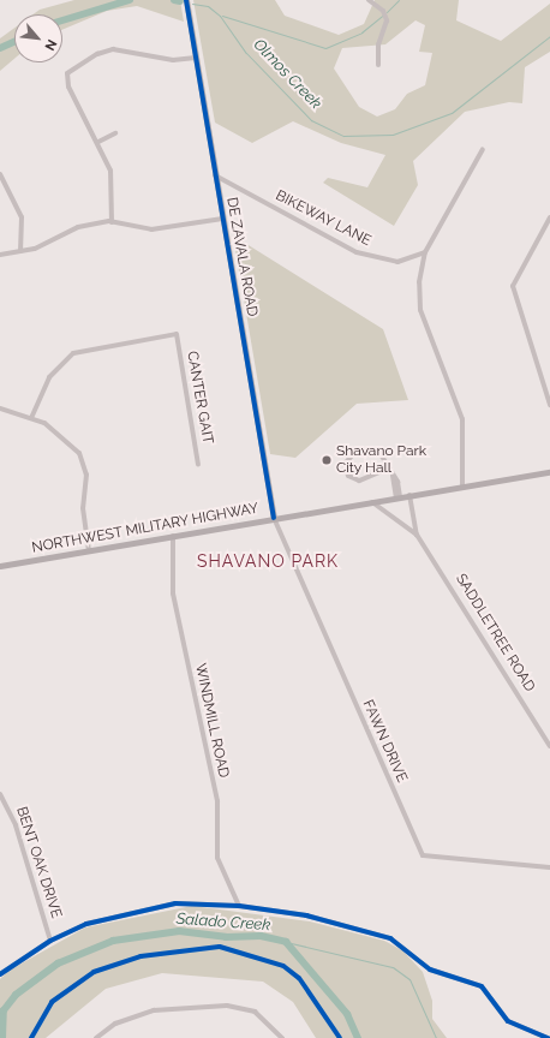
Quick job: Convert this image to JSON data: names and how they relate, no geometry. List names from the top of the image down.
{
  "streets": {
    "main road": ["DE ZAVALA ROAD", "NORTHWEST MILITARY HIGHWAY"],
    "street": [
      "BIKEWAY LANE",
      "CANTER GAIT",
      "SADDLETREE ROAD",
      "WINDMILL ROAD",
      "FAWN DRIVE",
      "BENT OAK DRIVE"
    ]
  },
  "crossings": [
    ["BIKEWAY LANE", "DE ZAVALA ROAD"],
    ["DE ZAVALA ROAD", "NORTHWEST MILITARY HIGHWAY"],
    ["DE ZAVALA ROAD", "FAWN DRIVE"],
    ["NORTHWEST MILITARY HIGHWAY", "SADDLETREE ROAD"],
    ["NORTHWEST MILITARY HIGHWAY", "WINDMILL ROAD"],
    ["NORTHWEST MILITARY HIGHWAY", "FAWN DRIVE"]
  ],
  "districts": ["SHAVANO PARK"],
  "water": ["Olmos Creek", "Salado Creek"],
  "places": ["Shavano Park City Hall"],
  "north": "bottom right"
}
